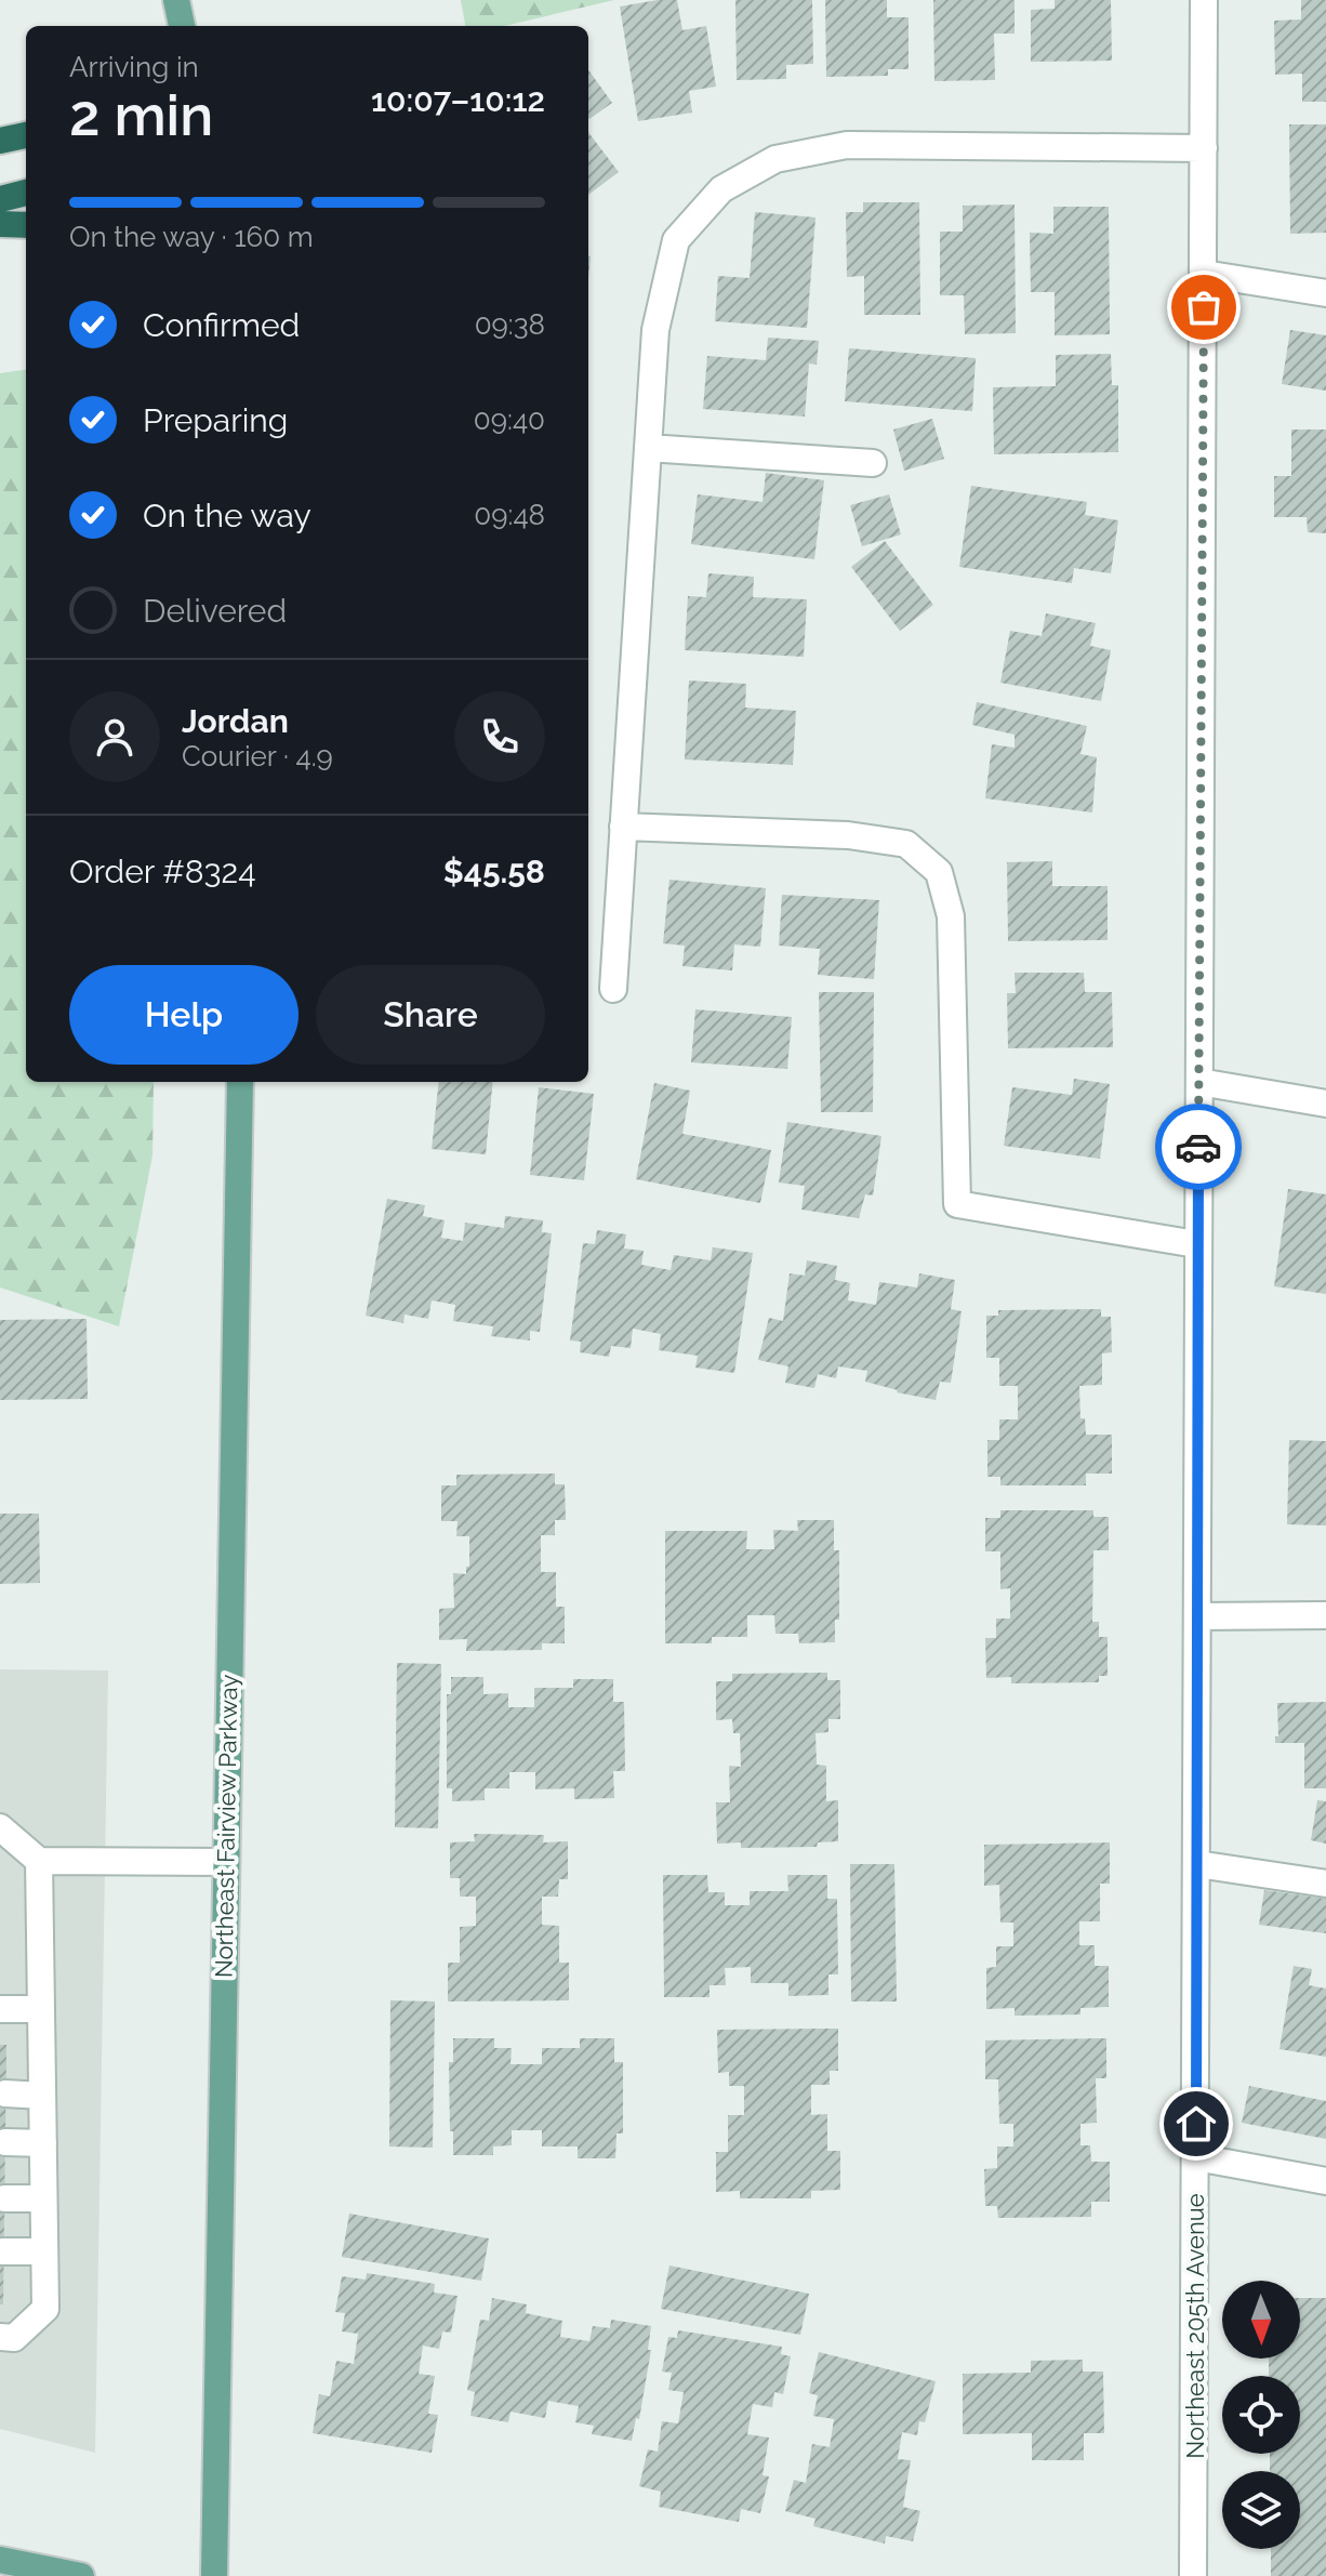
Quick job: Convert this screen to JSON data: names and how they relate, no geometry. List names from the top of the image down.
{
  "streets": {
    "main road": ["Northeast Fairview Parkway"],
    "street": ["Northeast 205th Avenue"]
  },
  "north": "bottom",
  "page": {
    "heading": ["2 min", "Arriving in", "10:07–10:12"],
    "panel": [
      "Jordan",
      "Courier · 4.9",
      "Order #8324",
      "$45.58"
    ],
    "bar": "On the way · 160 m",
    "list": [
      ["Confirmed", "09:38"],
      ["Preparing", "09:40"],
      ["On the way", "09:48"],
      "Delivered"
    ],
    "buttons": ["Help", "Share"]
  }
}
